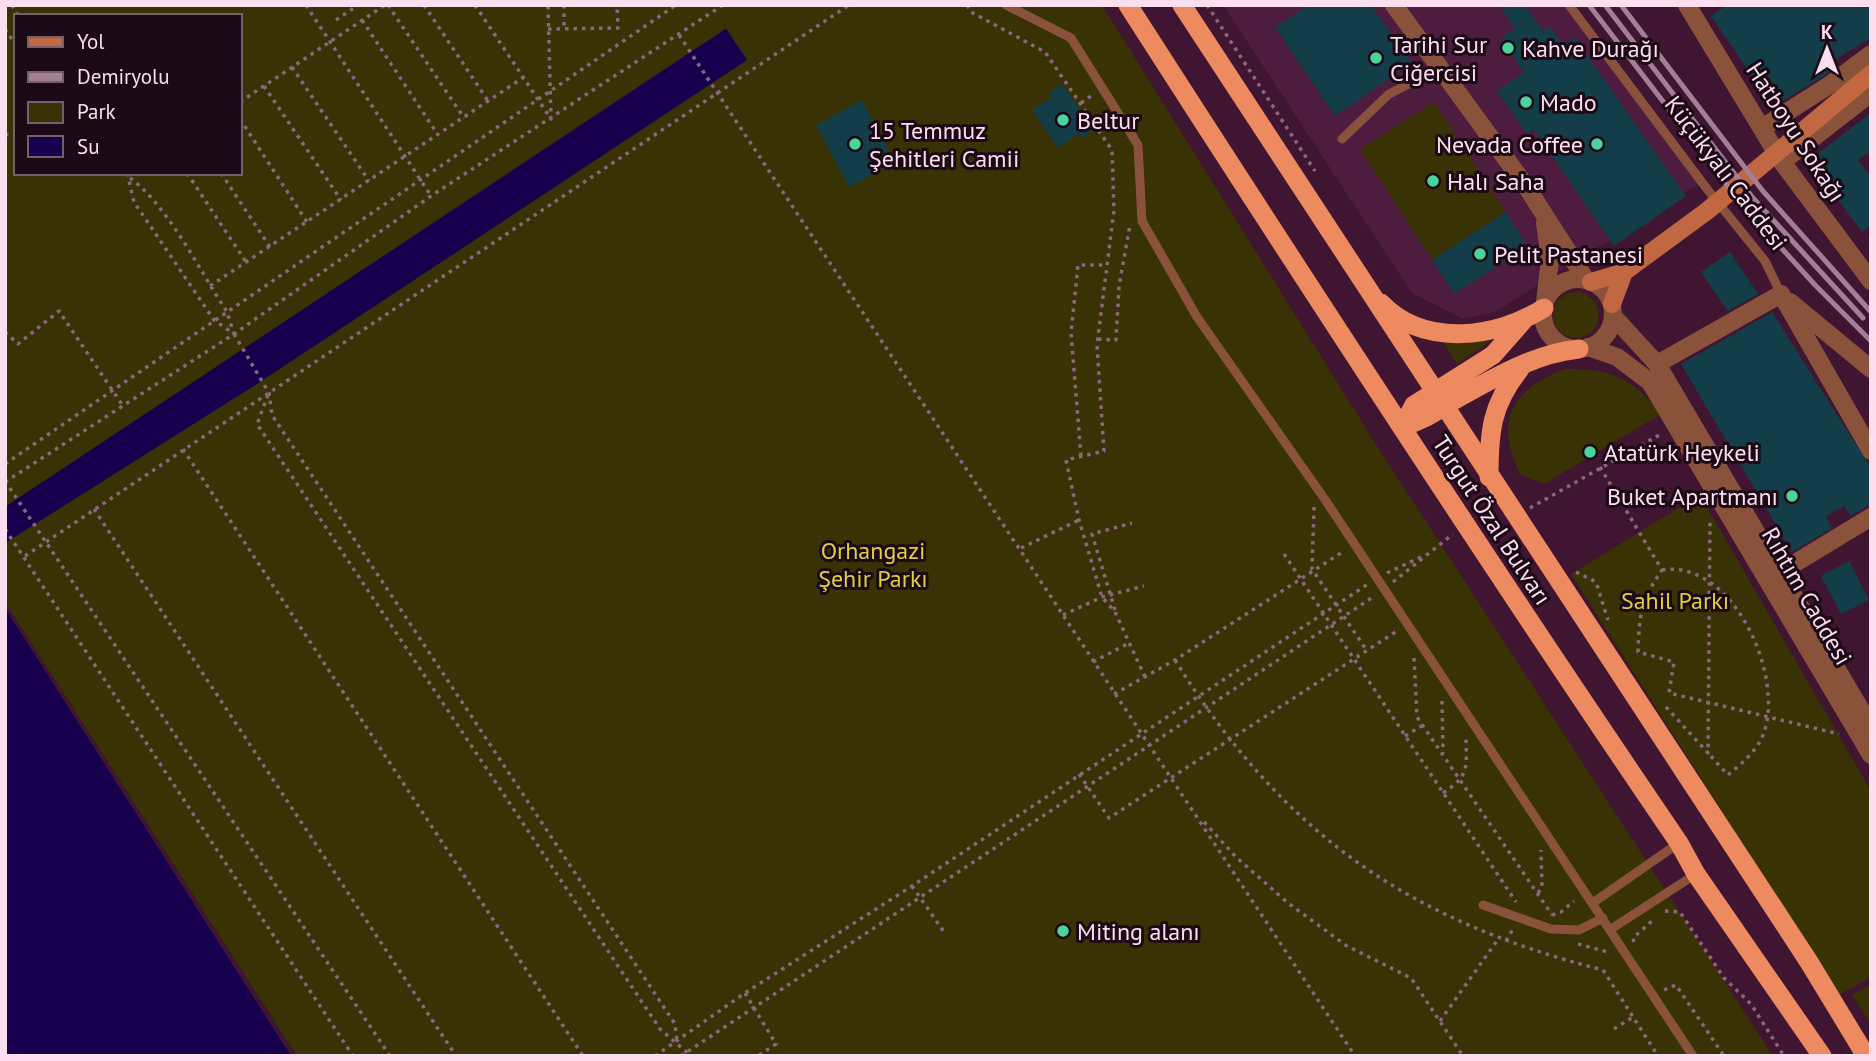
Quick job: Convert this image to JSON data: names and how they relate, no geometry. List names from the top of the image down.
{
  "streets": {
    "highway": ["Turgut Özal Bulvarı"],
    "street": ["Hatboyu Sokağı", "Küçükyalı Caddesi", "Rıhtım Caddesi"]
  },
  "parks": ["Orhangazi Şehir Parkı", "Sahil Parkı"],
  "places": [
    "Kahve Durağı",
    "Tarihi Sur Ciğercisi",
    "Mado",
    "Beltur",
    "15 Temmuz Şehitleri Camii",
    "Nevada Coffee",
    "Halı Saha",
    "Pelit Pastanesi",
    "Atatürk Heykeli",
    "Buket Apartmanı",
    "Miting alanı"
  ],
  "legend": [
    "Yol",
    "Demiryolu",
    "Park",
    "Su"
  ],
  "north": "top"
}
